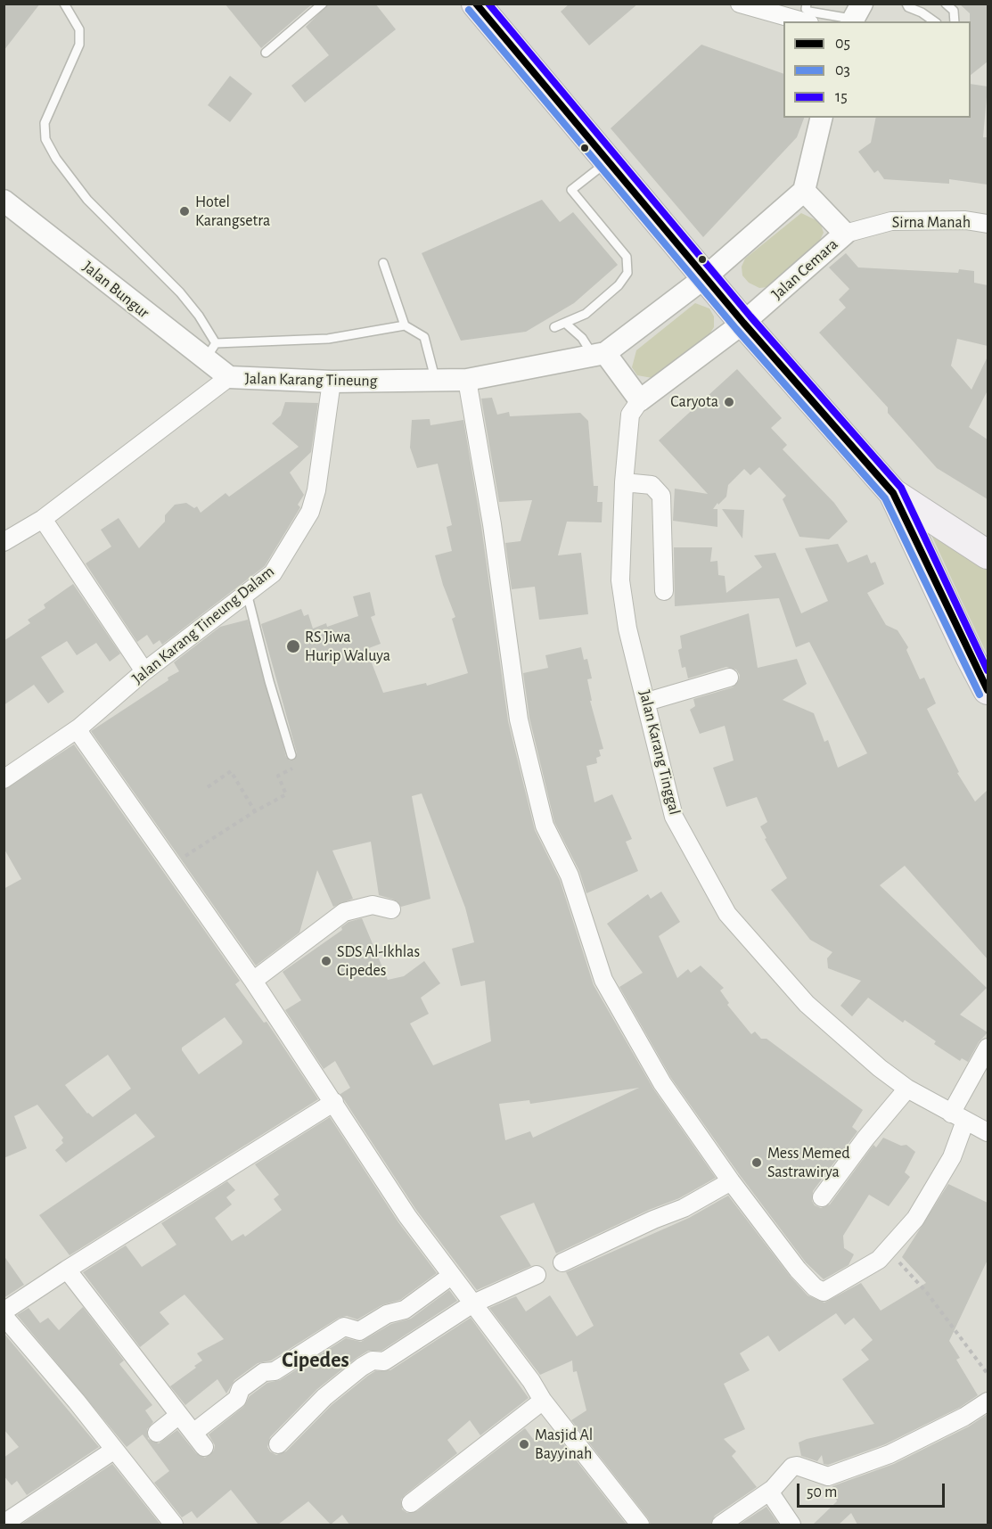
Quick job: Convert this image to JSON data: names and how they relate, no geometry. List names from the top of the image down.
{
  "streets": {
    "street": [
      "Sirna Manah",
      "Jalan Cemara",
      "Jalan Bungur",
      "Jalan Karang Tineung",
      "Jalan Karang Tineung Dalam",
      "Jalan Karang Tinggal"
    ]
  },
  "crossings": [
    ["Sirna Manah", "Jalan Cemara"],
    ["Jalan Bungur", "Jalan Karang Tineung"],
    ["Jalan Karang Tineung", "Jalan Karang Tineung Dalam"]
  ],
  "districts": ["Cipedes"],
  "places": [
    "Hotel Karangsetra",
    "Caryota",
    "RS Jiwa Hurip Waluya",
    "SDS Al-Ikhlas Cipedes",
    "Mess Memed Sastrawirya",
    "Masjid Al Bayyinah"
  ],
  "lines": ["transit line 05", "transit line 15", "transit line 03"],
  "legend": ["05", "03", "15"],
  "scale_bar": "50 m"
}
